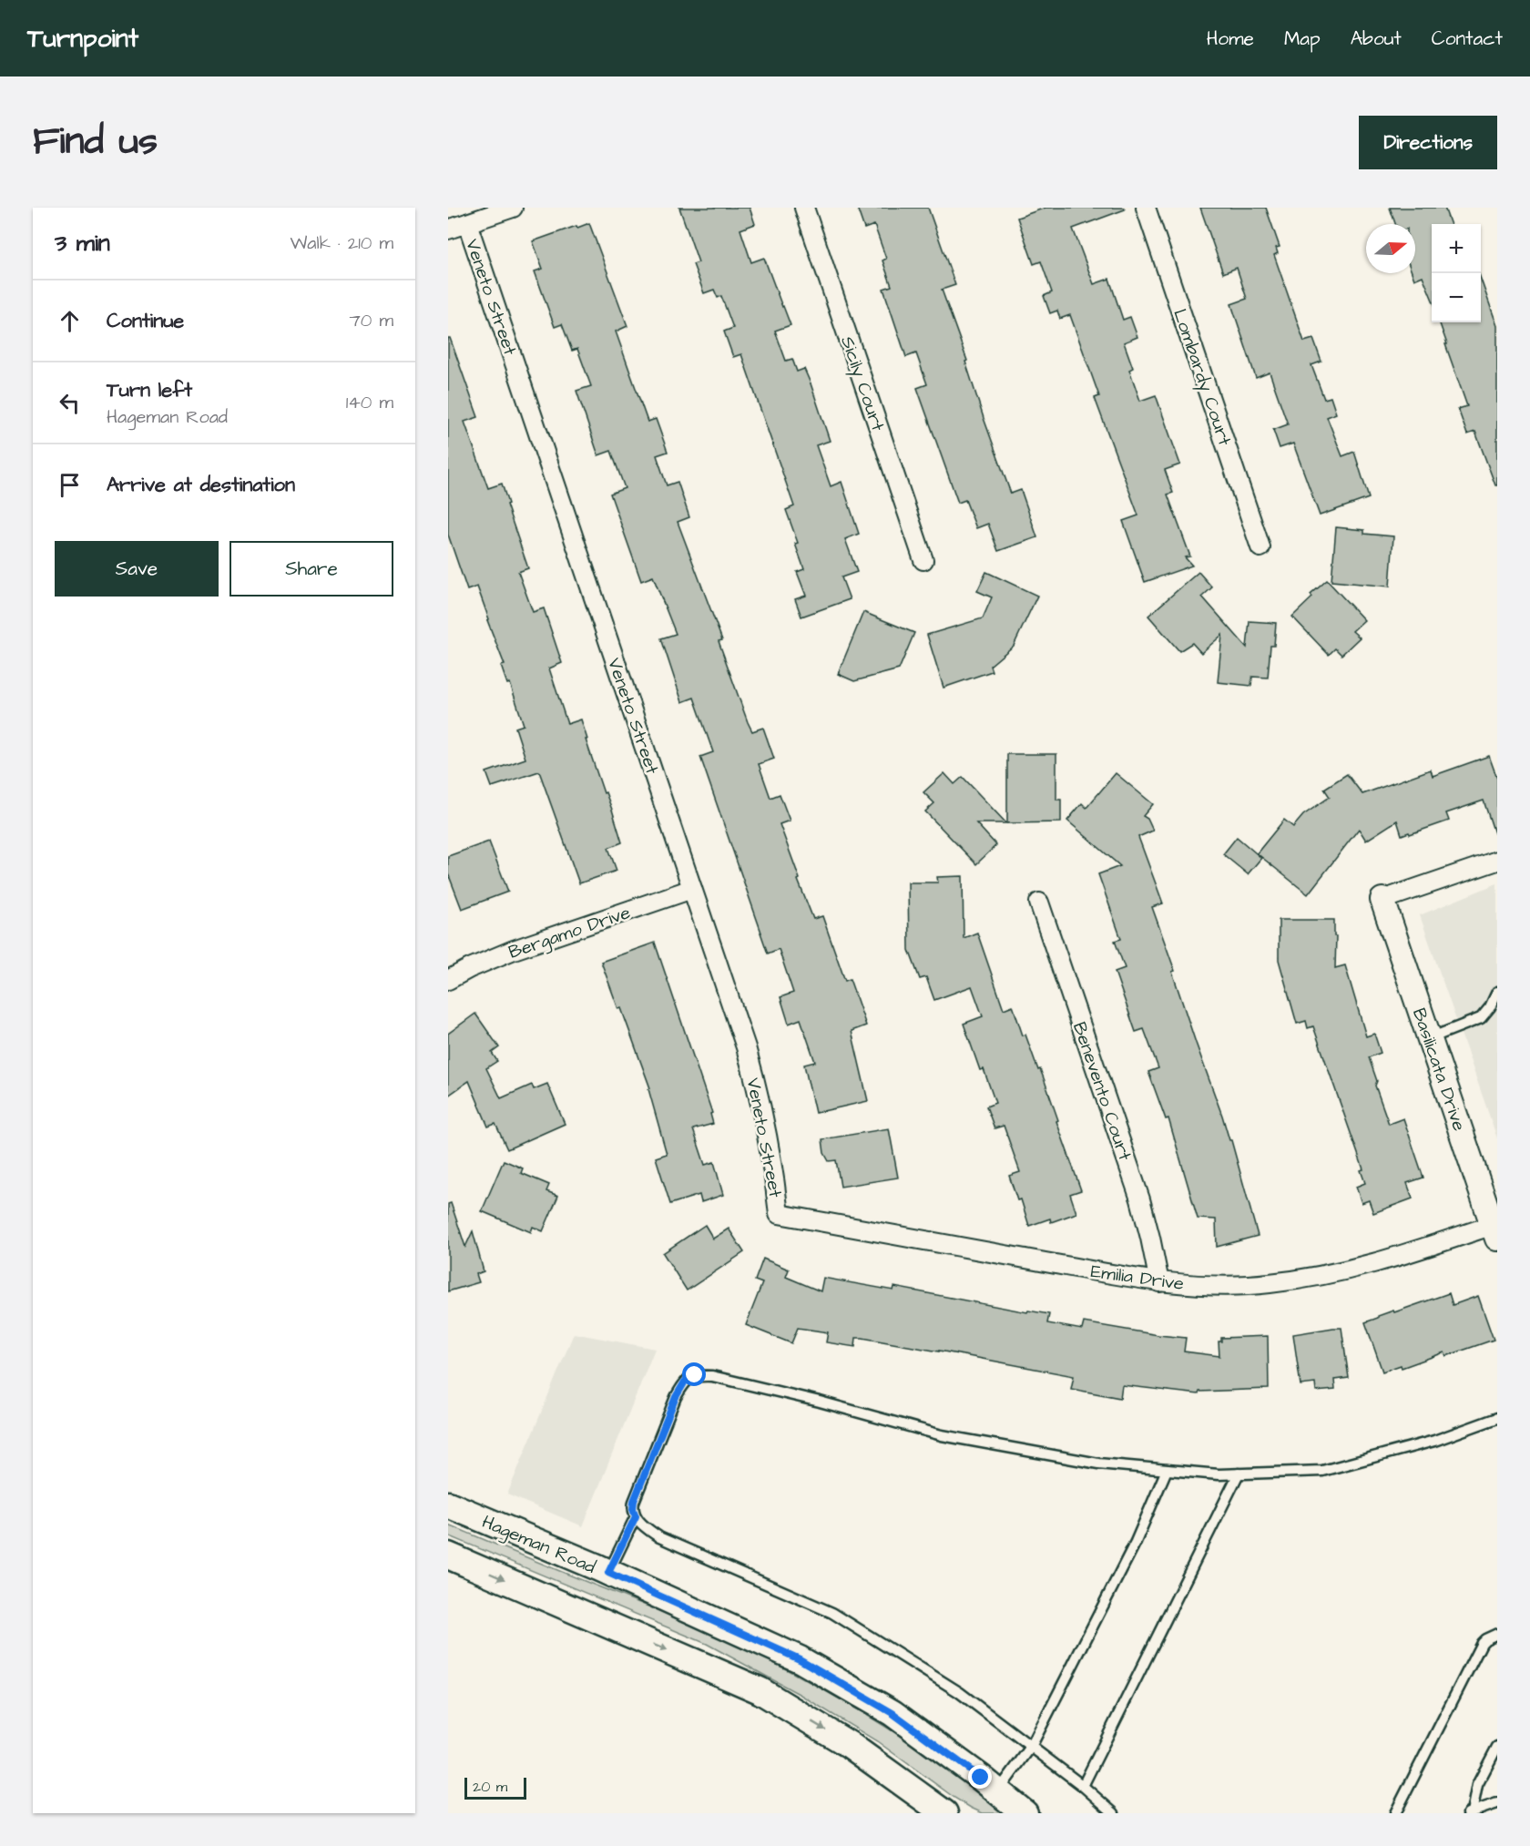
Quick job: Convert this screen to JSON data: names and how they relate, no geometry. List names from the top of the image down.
{
  "streets": {
    "main road": ["Hageman Road"],
    "street": [
      "Veneto Street",
      "Lombardy Court",
      "Sicily Court",
      "Bergamo Drive",
      "Basilicata Drive",
      "Benevento Court",
      "Emilia Drive"
    ]
  },
  "crossings": [
    ["Veneto Street", "Bergamo Drive"],
    ["Veneto Street", "Emilia Drive"],
    ["Basilicata Drive", "Emilia Drive"],
    ["Benevento Court", "Emilia Drive"]
  ],
  "scale_bar": "20 m",
  "north": "right",
  "page": {
    "header": "Turnpoint",
    "nav": [
      "Home",
      "Map",
      "About",
      "Contact"
    ],
    "title": "Find us",
    "buttons": [
      "Directions",
      ["Save", "Share"]
    ],
    "heading": ["3 min", "Walk · 210 m"],
    "map_buttons": ["+", "−"],
    "list": [
      ["Continue", "70 m"],
      ["Turn left", "Hageman Road", "140 m"],
      "Arrive at destination"
    ],
    "scale": "20 m"
  }
}
